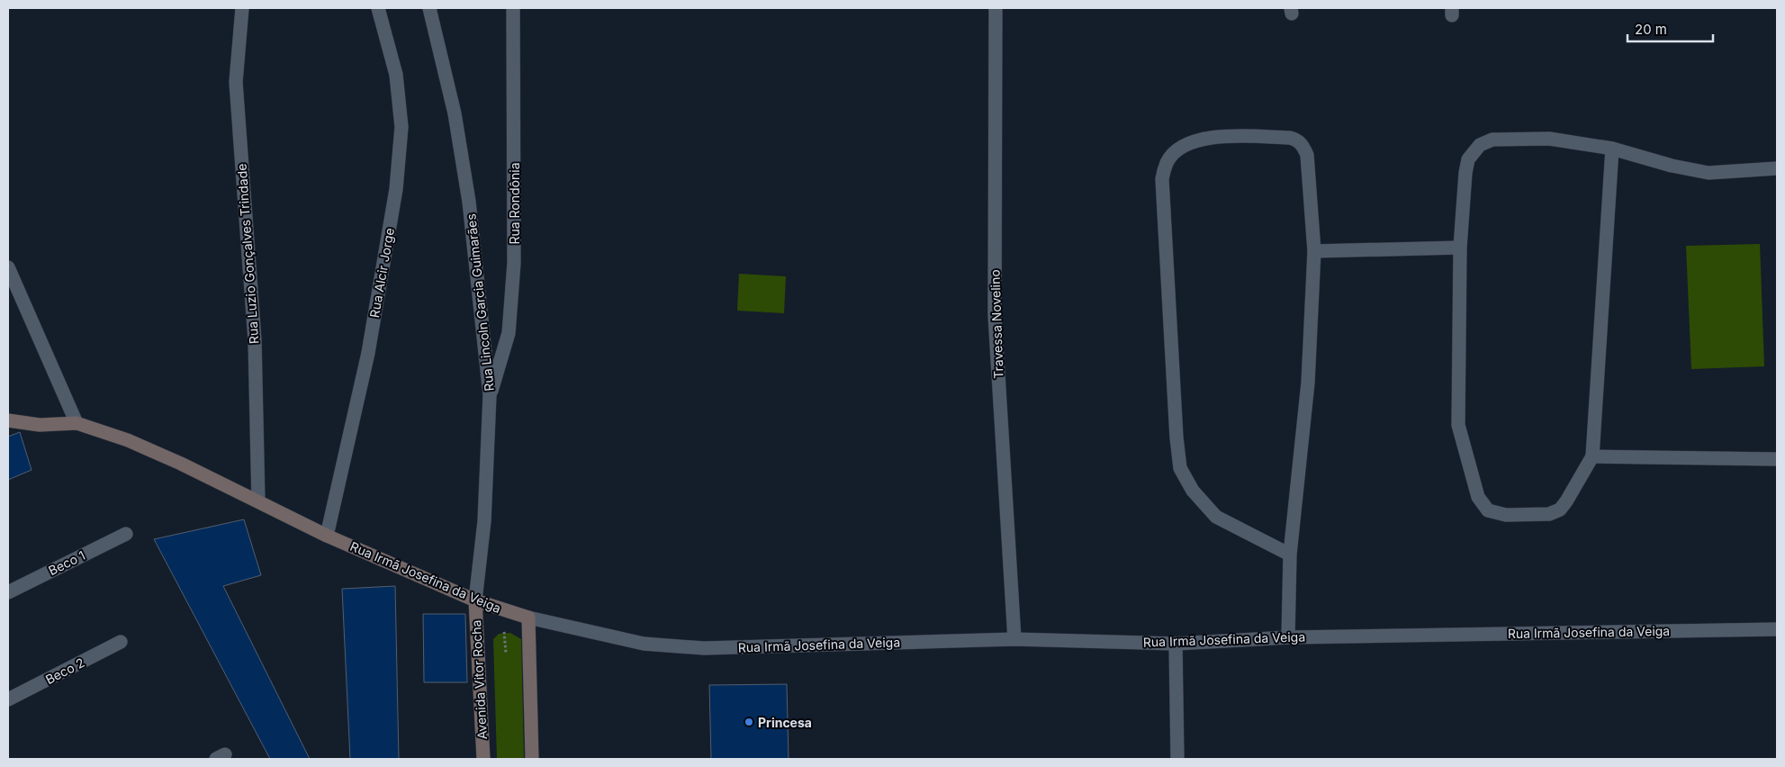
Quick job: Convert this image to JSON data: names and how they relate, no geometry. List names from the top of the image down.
{
  "streets": {
    "street": [
      "Rua Rondônia",
      "Rua Luzio Gonçalves Trindade",
      "Rua Alcir Jorge",
      "Rua Lincoln Garcia Guimarães",
      "Travessa Novelino",
      "Beco 1",
      "Rua Irmã Josefina da Veiga",
      "Beco 2",
      "Avenida Vitor Rocha"
    ]
  },
  "crossings": [
    ["Rua Rondônia", "Rua Lincoln Garcia Guimarães"],
    ["Rua Luzio Gonçalves Trindade", "Rua Irmã Josefina da Veiga"],
    ["Rua Alcir Jorge", "Rua Irmã Josefina da Veiga"],
    ["Rua Lincoln Garcia Guimarães", "Rua Irmã Josefina da Veiga"],
    ["Rua Lincoln Garcia Guimarães", "Avenida Vitor Rocha"],
    ["Travessa Novelino", "Rua Irmã Josefina da Veiga"],
    ["Rua Irmã Josefina da Veiga", "Avenida Vitor Rocha"]
  ],
  "places": ["Princesa"],
  "scale_bar": "20 m"
}
